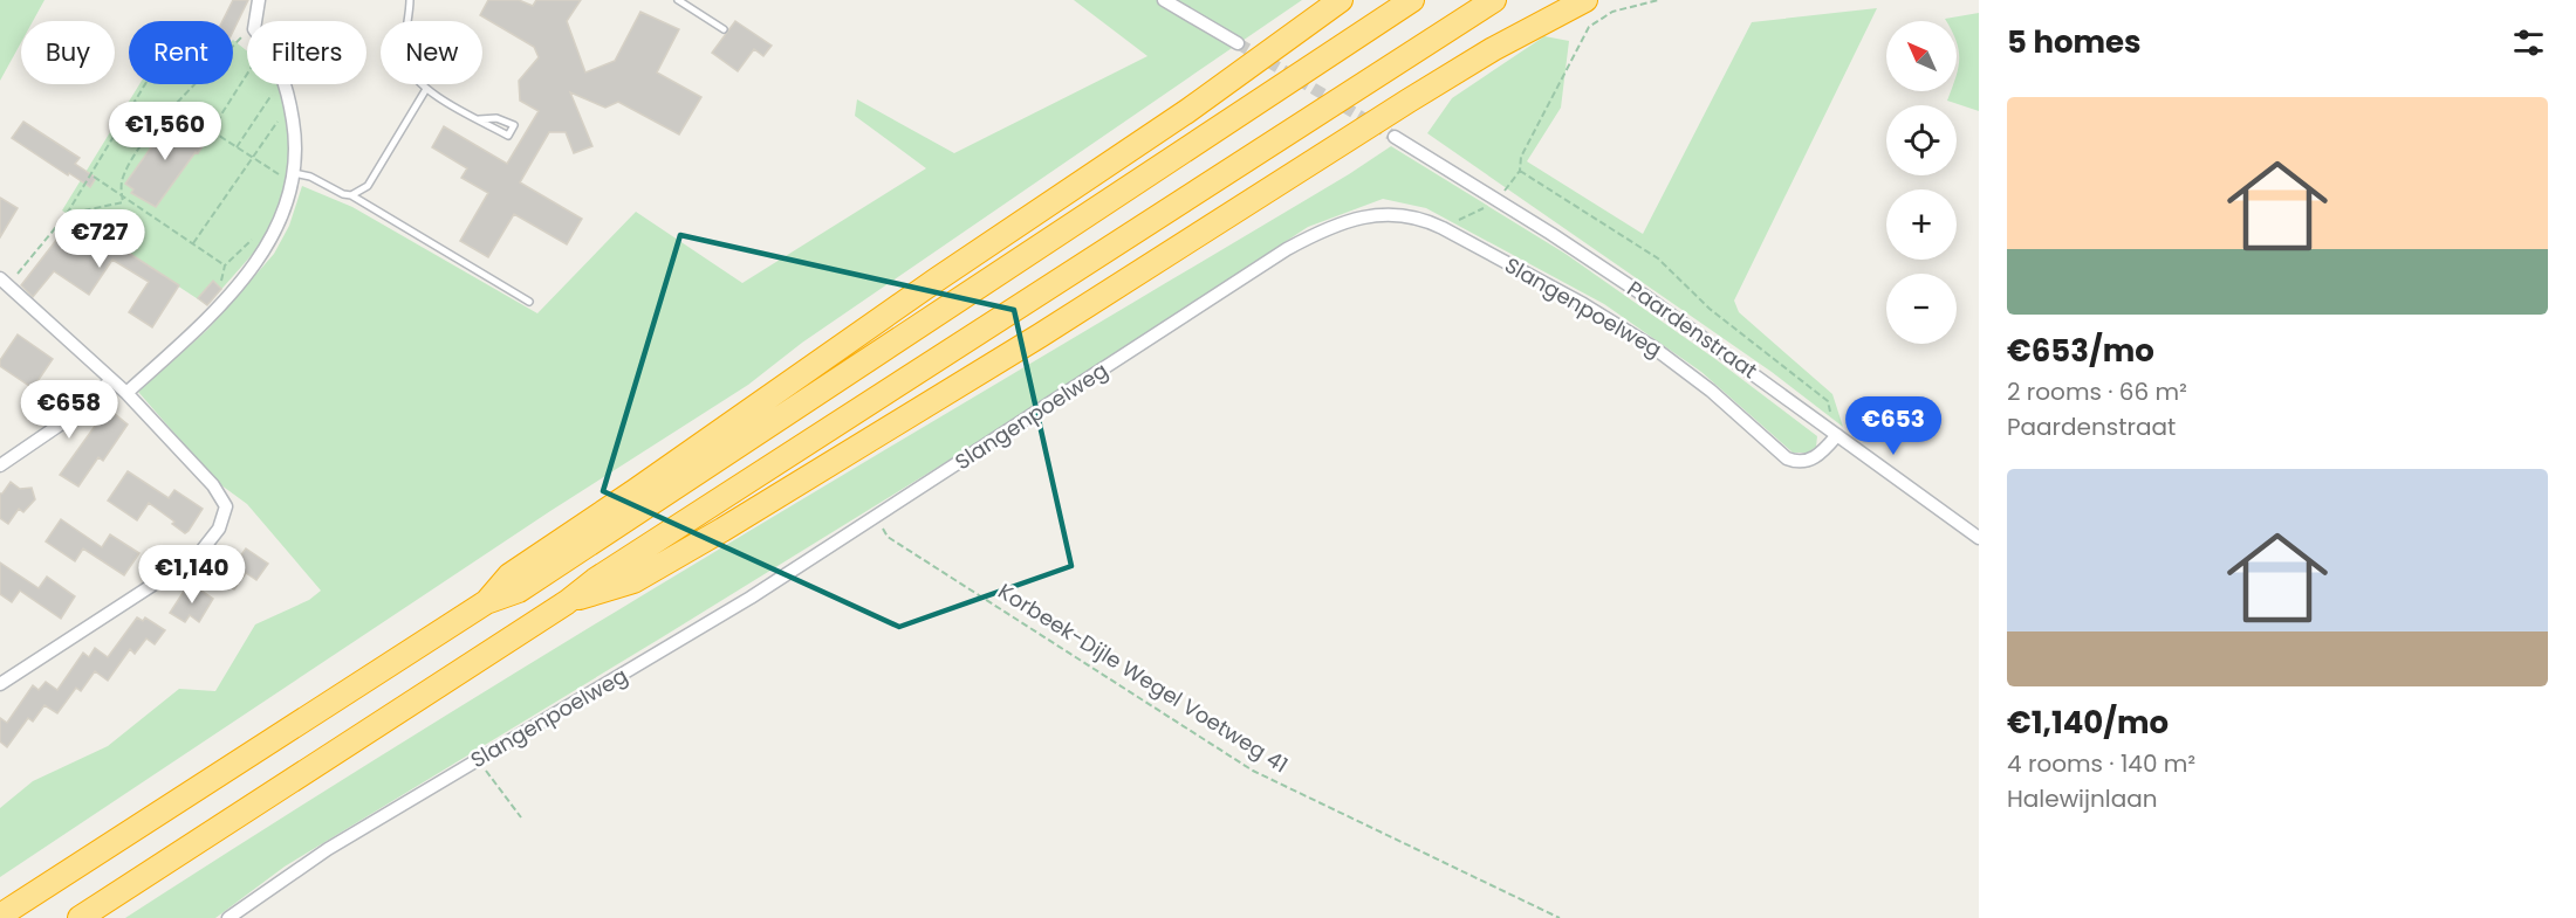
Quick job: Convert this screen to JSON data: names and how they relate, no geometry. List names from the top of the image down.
{
  "streets": {
    "street": ["Slangenpoelweg", "Paardenstraat"],
    "path": ["Korbeek-Dijle Wegel Voetweg 41"]
  },
  "crossings": [
    ["Slangenpoelweg", "Paardenstraat"],
    ["Slangenpoelweg", "Korbeek-Dijle Wegel Voetweg 41"]
  ],
  "north": "top left",
  "page": {
    "heading": "5 homes",
    "map_buttons": ["+", "−"],
    "chip": [
      "Buy",
      "Rent",
      "Filters",
      "New"
    ],
    "list": [
      {
        "name": "€653/mo",
        "note": "2 rooms · 66 m² · Paardenstraat"
      },
      {
        "name": "€1,140/mo",
        "note": "4 rooms · 140 m² · Halewijnlaan"
      }
    ],
    "price": [
      "€1,560",
      "€727",
      "€658",
      "€653",
      "€1,140"
    ]
  }
}
